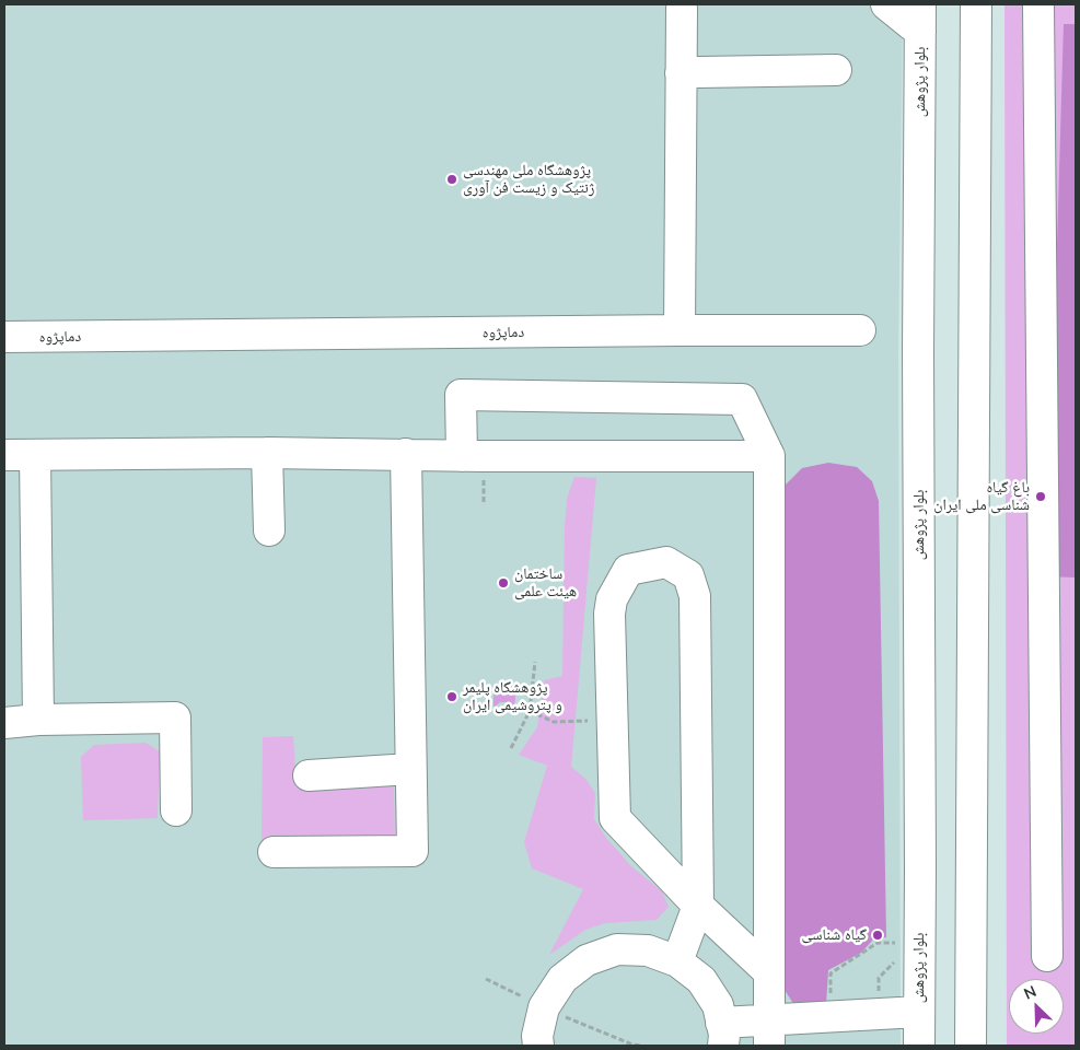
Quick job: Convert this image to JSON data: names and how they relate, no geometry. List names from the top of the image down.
{
  "streets": {
    "street": ["بلوار پژوهش", "دماپژوه"]
  },
  "places": [
    "پژوهشگاه ملی مهندسی ژنتیک و زیست فن آوری",
    "باغ گیاه‌ شناسی ملی ایران",
    "ساختمان هیئت علمی",
    "پژوهشگاه پلیمر و پتروشیمی ایران",
    "گیاه شناسی"
  ],
  "north": "top left"
}
